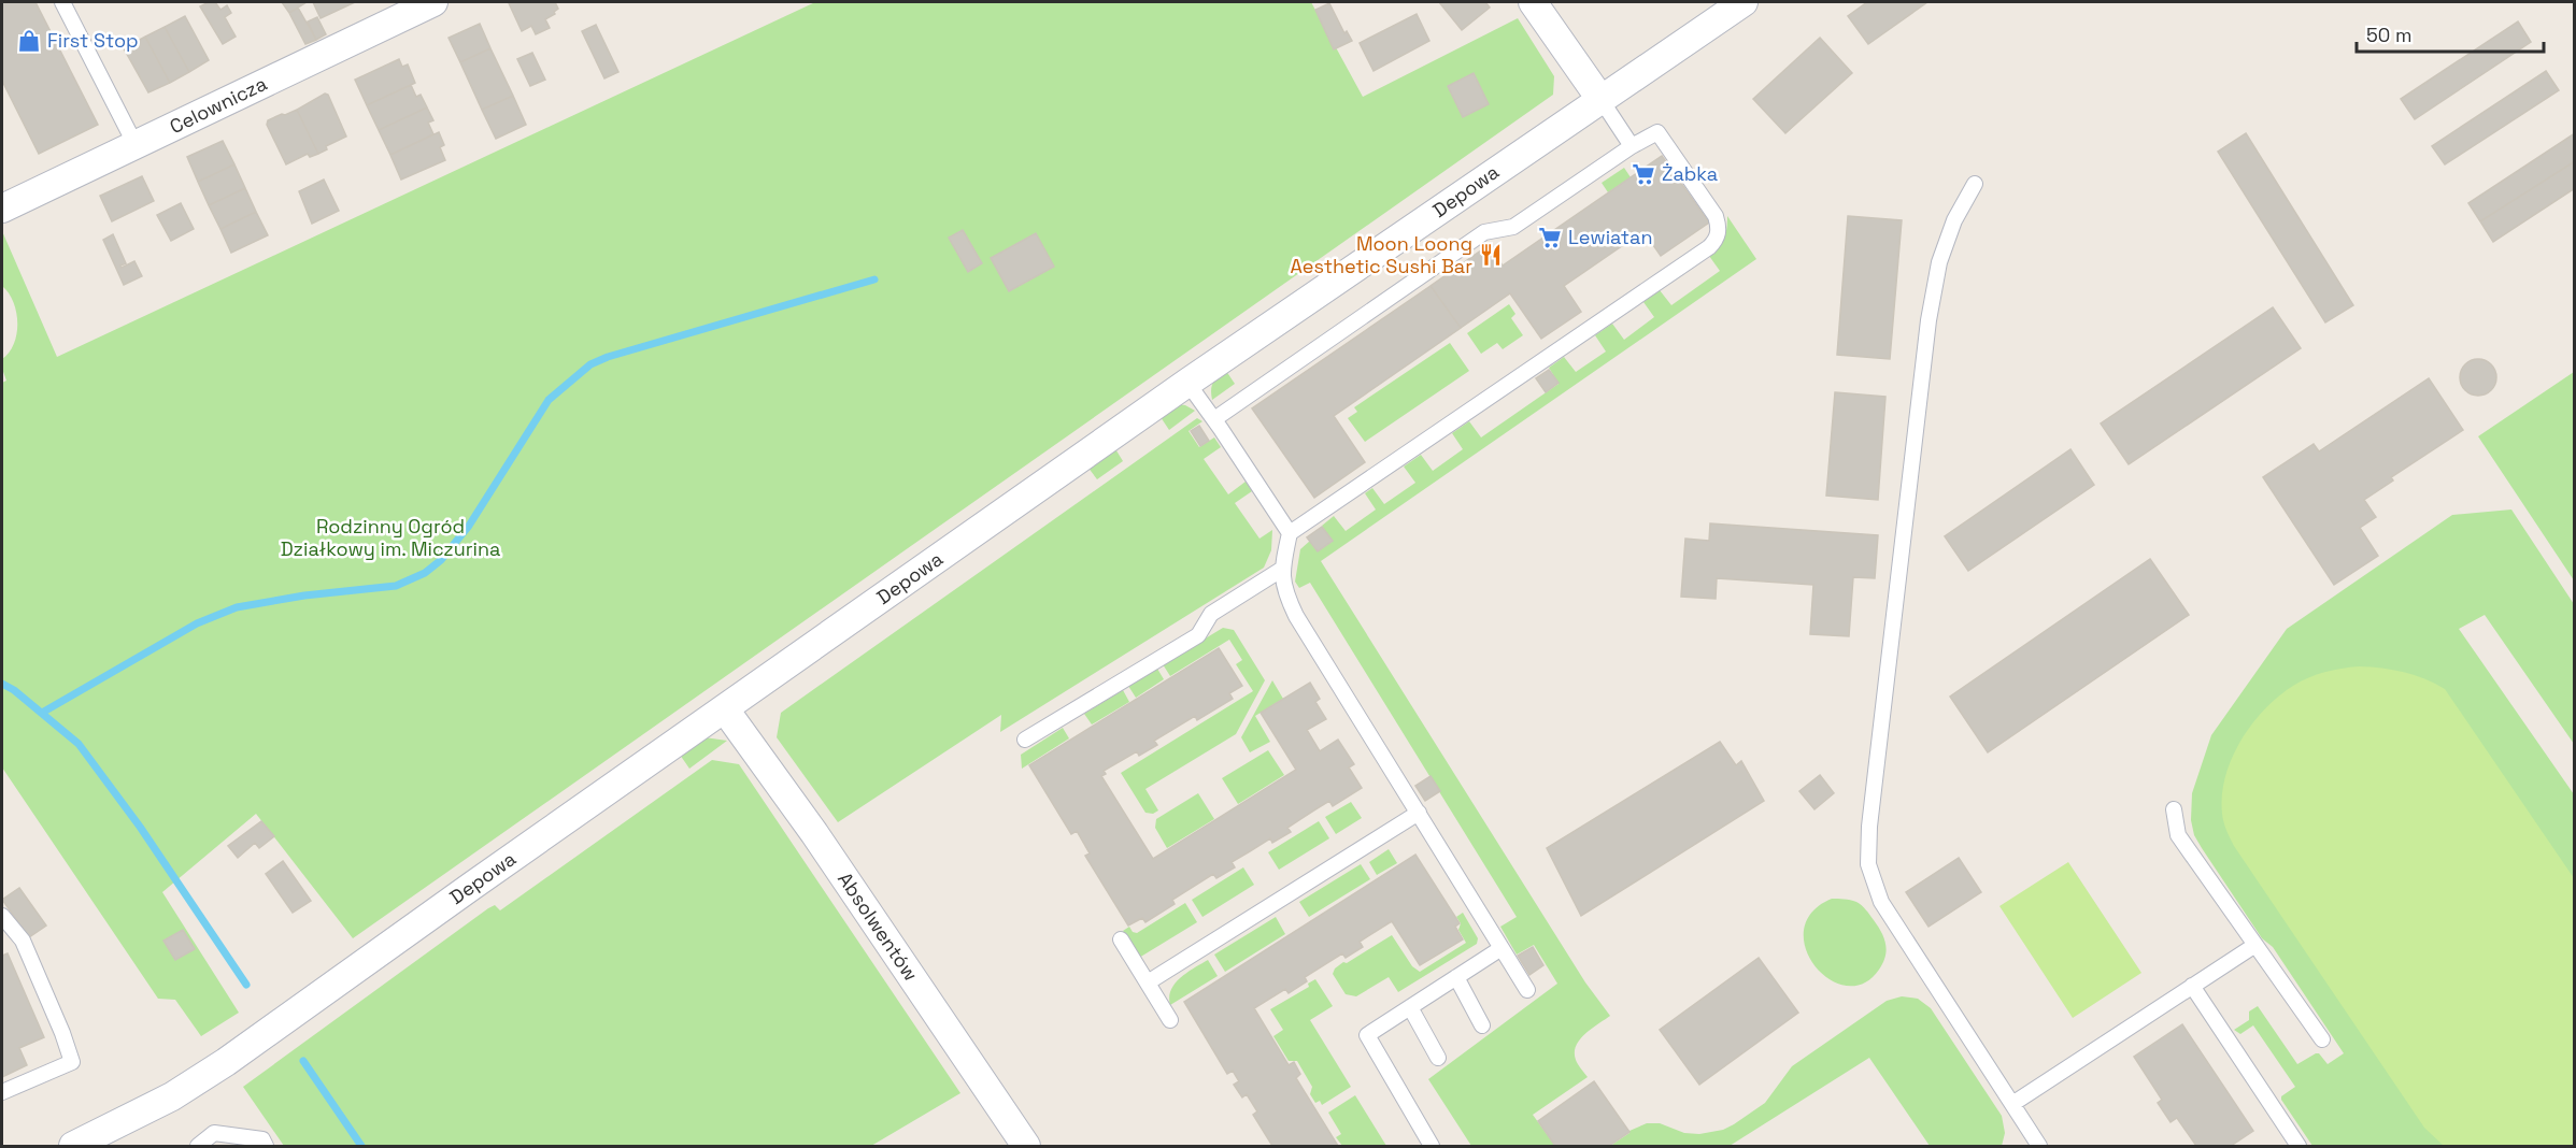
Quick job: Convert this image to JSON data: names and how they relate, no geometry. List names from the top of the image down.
{
  "streets": {
    "street": ["Celownicza", "Depowa", "Absolwentów"]
  },
  "crossings": [
    ["Depowa", "Absolwentów"]
  ],
  "parks": ["Rodzinny Ogród Działkowy im. Miczurina"],
  "places": {
    "shop": ["First Stop"],
    "supermarket": ["Żabka", "Lewiatan"],
    "restaurant": ["Moon Loong Aesthetic Sushi Bar"]
  },
  "scale_bar": "50 m"
}
